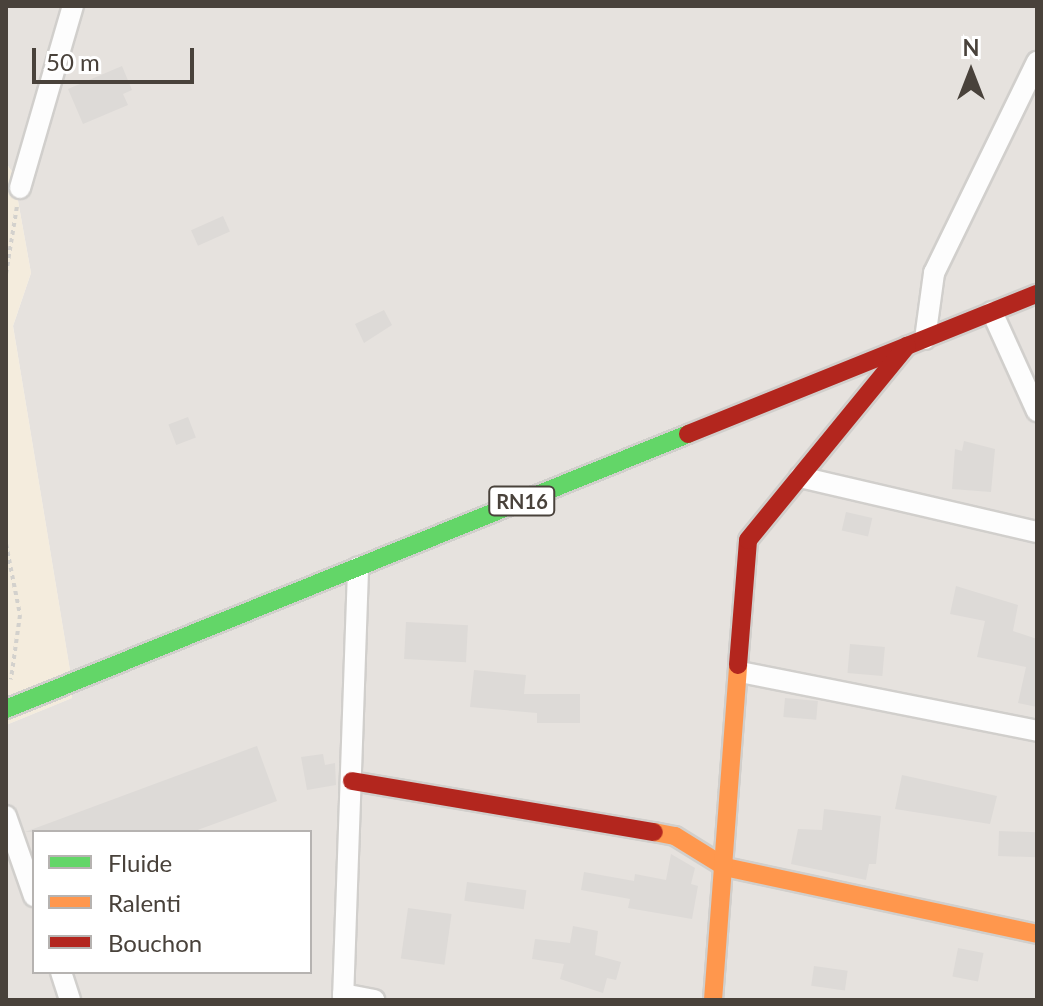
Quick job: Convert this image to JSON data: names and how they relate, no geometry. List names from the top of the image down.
{
  "streets": {
    "street": ["RN16"]
  },
  "legend": ["Fluide", "Ralenti", "Bouchon"],
  "scale_bar": "50 m",
  "north": "top"
}
